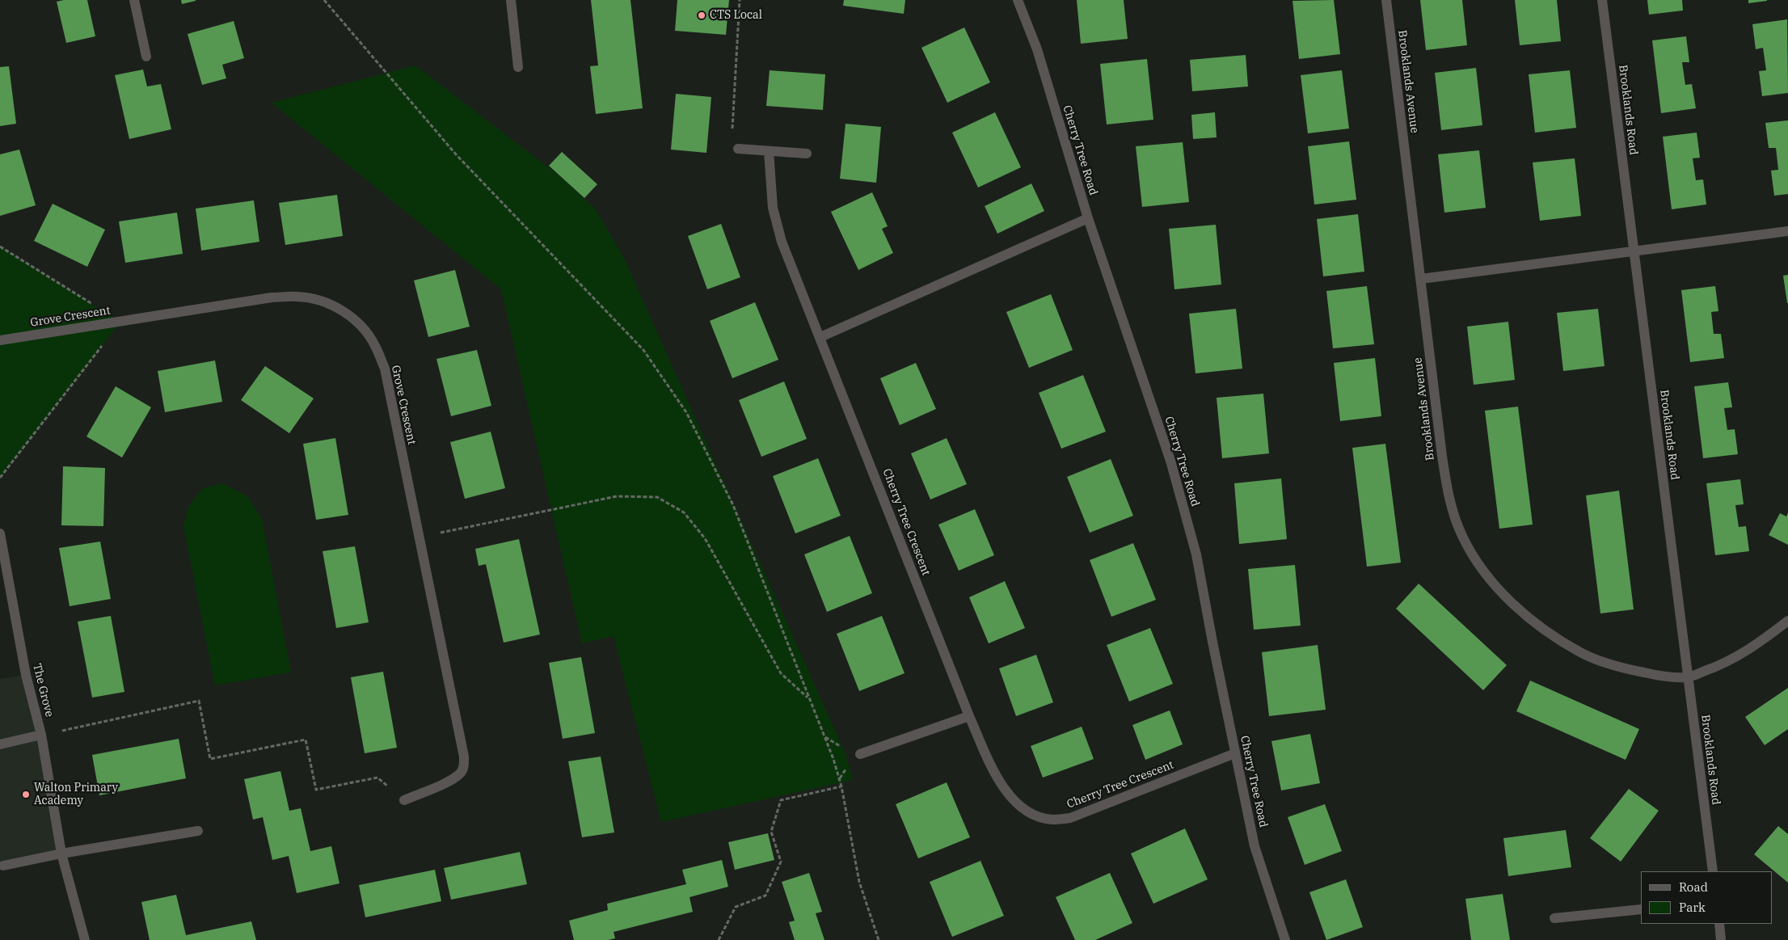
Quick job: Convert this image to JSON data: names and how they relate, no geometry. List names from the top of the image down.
{
  "streets": {
    "street": [
      "Brooklands Avenue",
      "Brooklands Road",
      "Cherry Tree Road",
      "Grove Crescent",
      "Cherry Tree Crescent",
      "The Grove"
    ]
  },
  "crossings": [
    ["Brooklands Avenue", "Brooklands Road"],
    ["Cherry Tree Road", "Cherry Tree Crescent"]
  ],
  "places": ["CTS Local", "Walton Primary Academy"],
  "legend": ["Road", "Park"]
}
